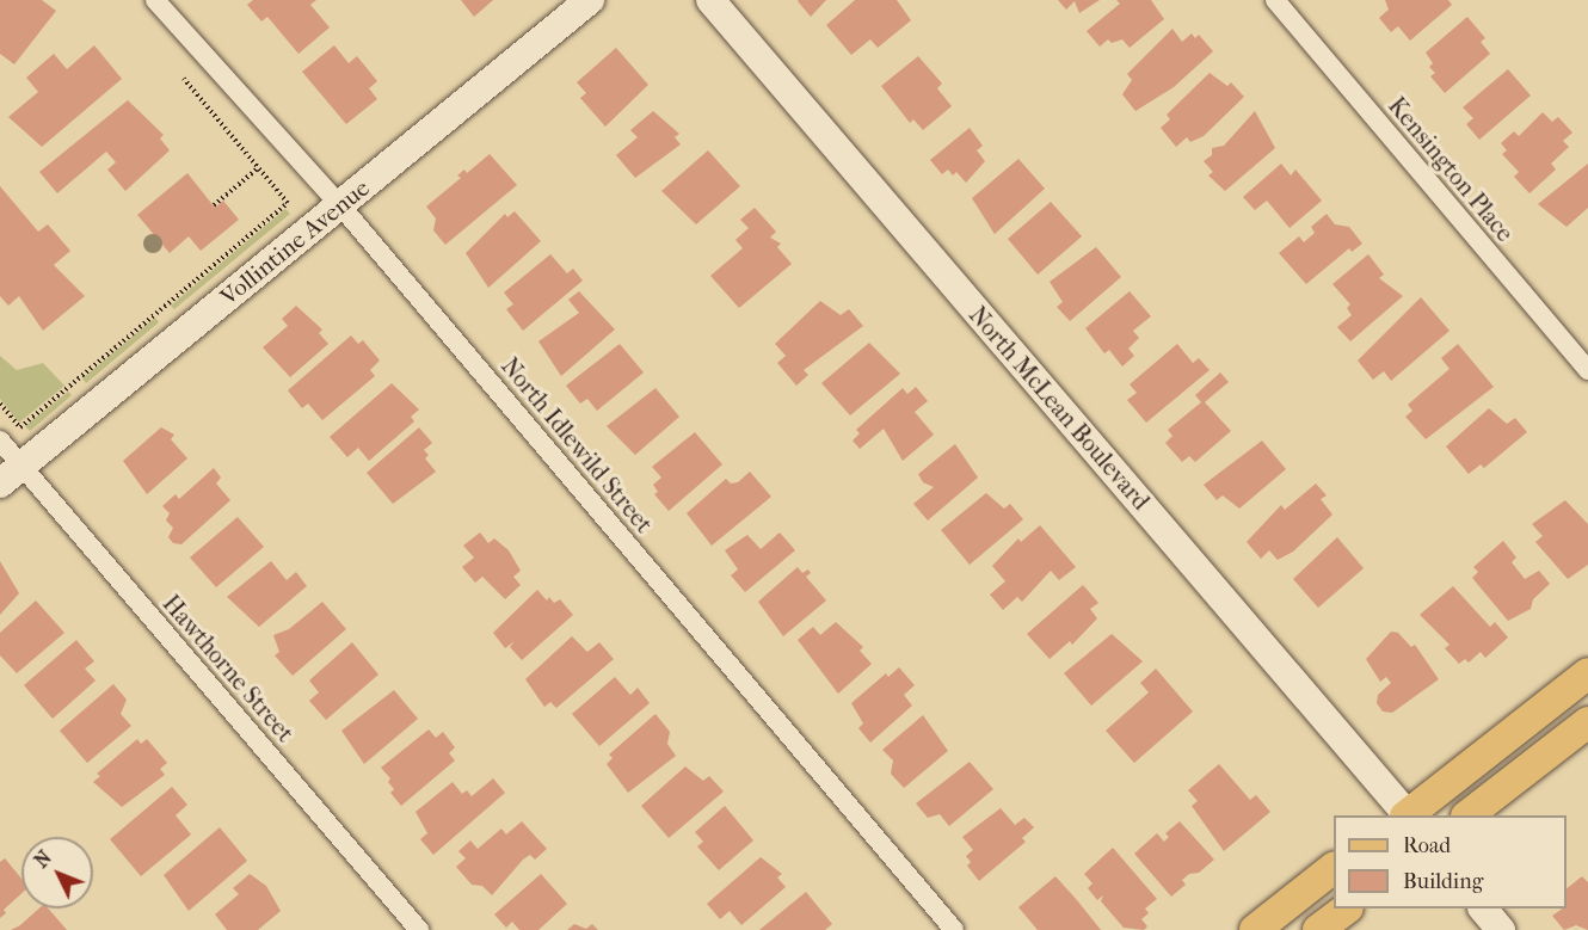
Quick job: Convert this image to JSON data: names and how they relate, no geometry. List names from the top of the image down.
{
  "streets": {
    "main road": ["Vollintine Avenue", "North McLean Boulevard"],
    "street": ["Kensington Place", "North Idlewild Street", "Hawthorne Street"]
  },
  "crossings": [
    ["Vollintine Avenue", "North Idlewild Street"],
    ["Vollintine Avenue", "Hawthorne Street"]
  ],
  "legend": ["Road", "Building"],
  "north": "top left"
}
